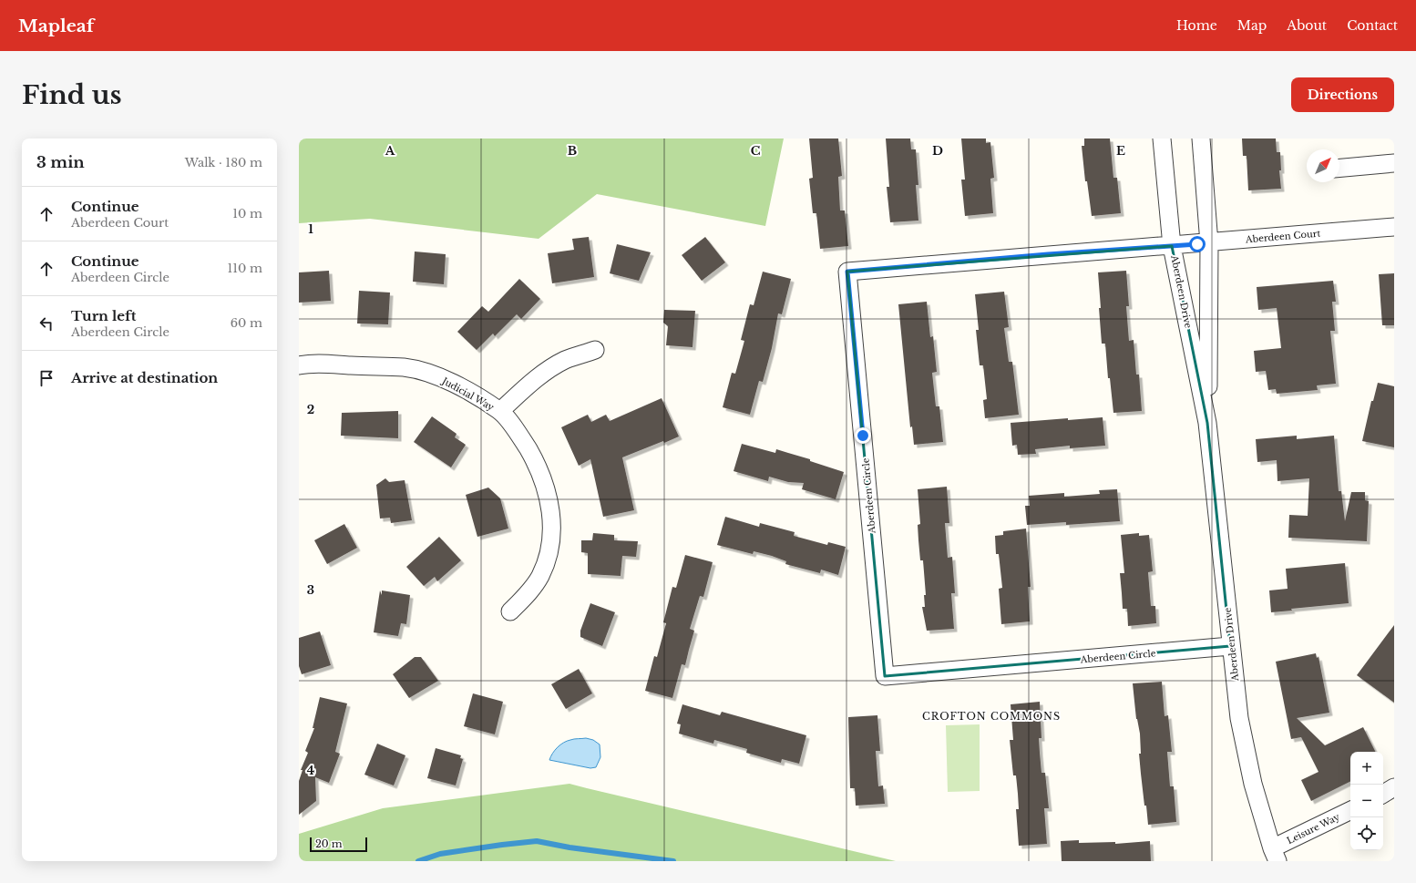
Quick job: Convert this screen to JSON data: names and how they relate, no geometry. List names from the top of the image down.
{
  "streets": {
    "street": [
      "Aberdeen Court",
      "Aberdeen Drive",
      "Judicial Way",
      "Aberdeen Circle",
      "Leisure Way"
    ]
  },
  "crossings": [
    ["Aberdeen Court", "Aberdeen Drive"],
    ["Aberdeen Court", "Aberdeen Circle"],
    ["Aberdeen Drive", "Aberdeen Circle"],
    ["Aberdeen Drive", "Leisure Way"]
  ],
  "districts": ["CROFTON COMMONS"],
  "scale_bar": "20 m",
  "north": "top right",
  "page": {
    "header": "Mapleaf",
    "nav": [
      "Home",
      "Map",
      "About",
      "Contact"
    ],
    "buttons": "Directions",
    "title": "Find us",
    "heading": ["3 min", "Walk · 180 m"],
    "list": [
      ["Continue", "Aberdeen Court", "10 m"],
      ["Continue", "Aberdeen Circle", "110 m"],
      ["Turn left", "Aberdeen Circle", "60 m"],
      "Arrive at destination"
    ],
    "map_buttons": ["+", "−"],
    "scale": "20 m"
  },
  "grid": {
    "columns": [
      "A",
      "B",
      "C",
      "D",
      "E"
    ],
    "rows": [
      "1",
      "2",
      "3",
      "4"
    ]
  }
}
